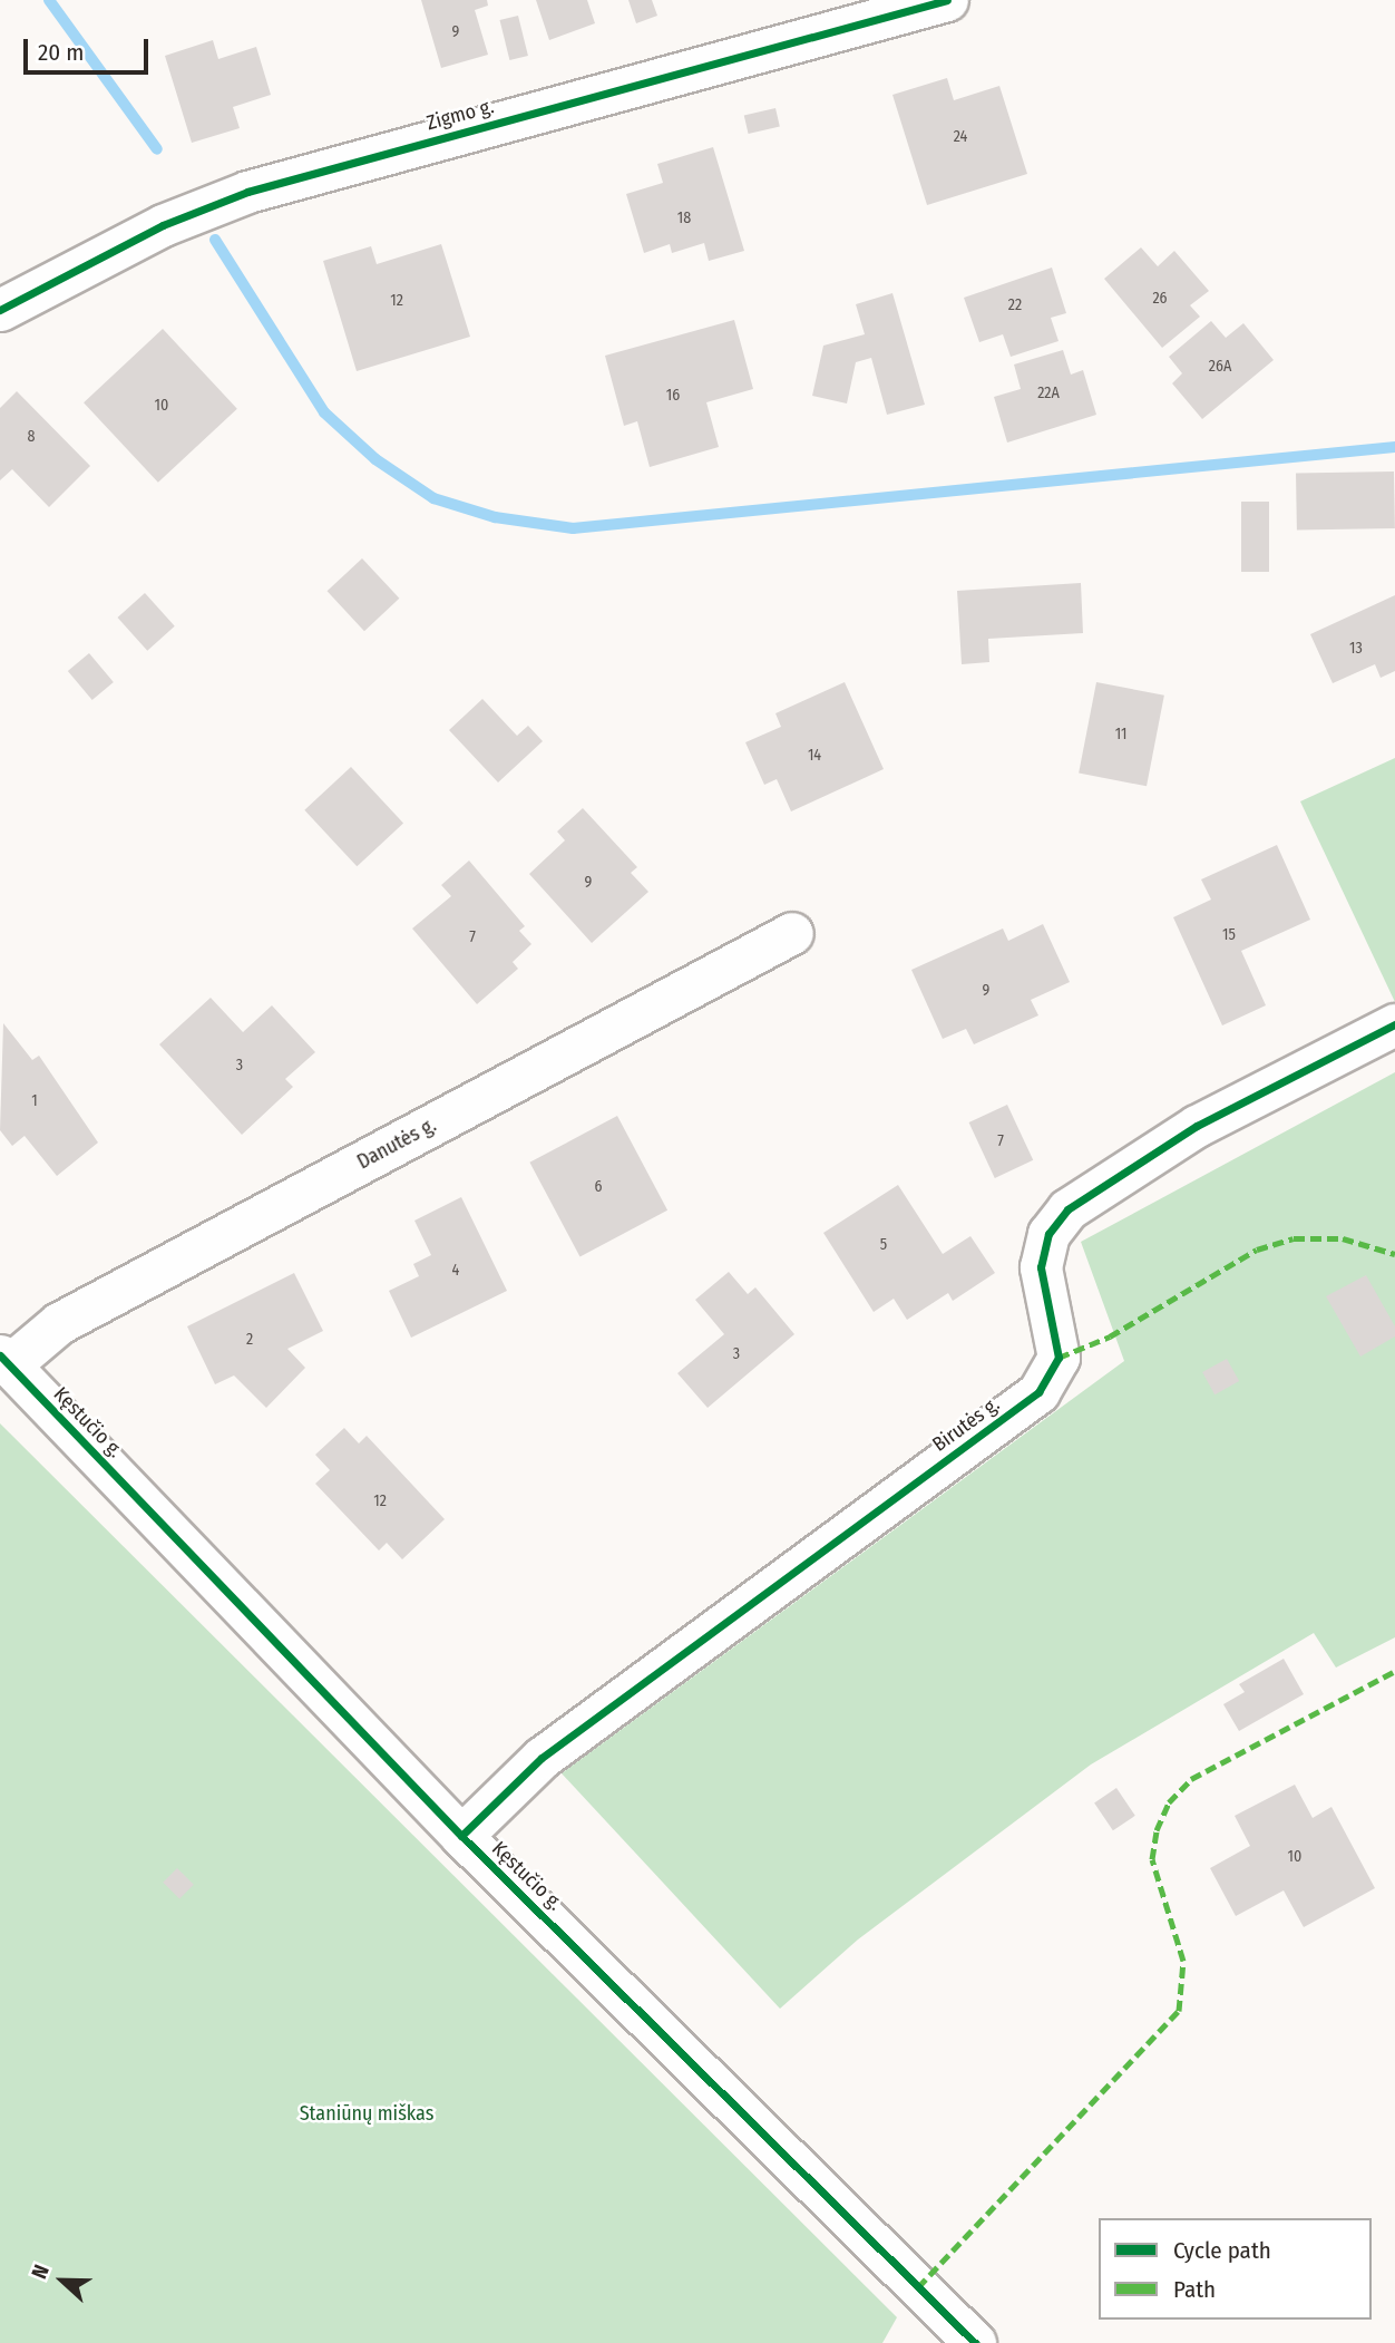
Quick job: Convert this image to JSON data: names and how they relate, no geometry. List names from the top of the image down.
{
  "streets": {
    "street": [
      "Zigmo g.",
      "Danutės g.",
      "Kęstučio g.",
      "Birutės g."
    ]
  },
  "crossings": [
    ["Danutės g.", "Kęstučio g."],
    ["Kęstučio g.", "Birutės g."]
  ],
  "parks": ["Staniūnų miškas"],
  "house_numbers": [
    "9",
    "24",
    "18",
    "26",
    "12",
    "22",
    "26A",
    "22A",
    "16",
    "10",
    "8",
    "13",
    "11",
    "14",
    "9",
    "15",
    "7",
    "9",
    "3",
    "1",
    "7",
    "6",
    "5",
    "4",
    "2",
    "3",
    "12",
    "10"
  ],
  "legend": ["Cycle path", "Path"],
  "scale_bar": "20 m",
  "north": "left"
}
